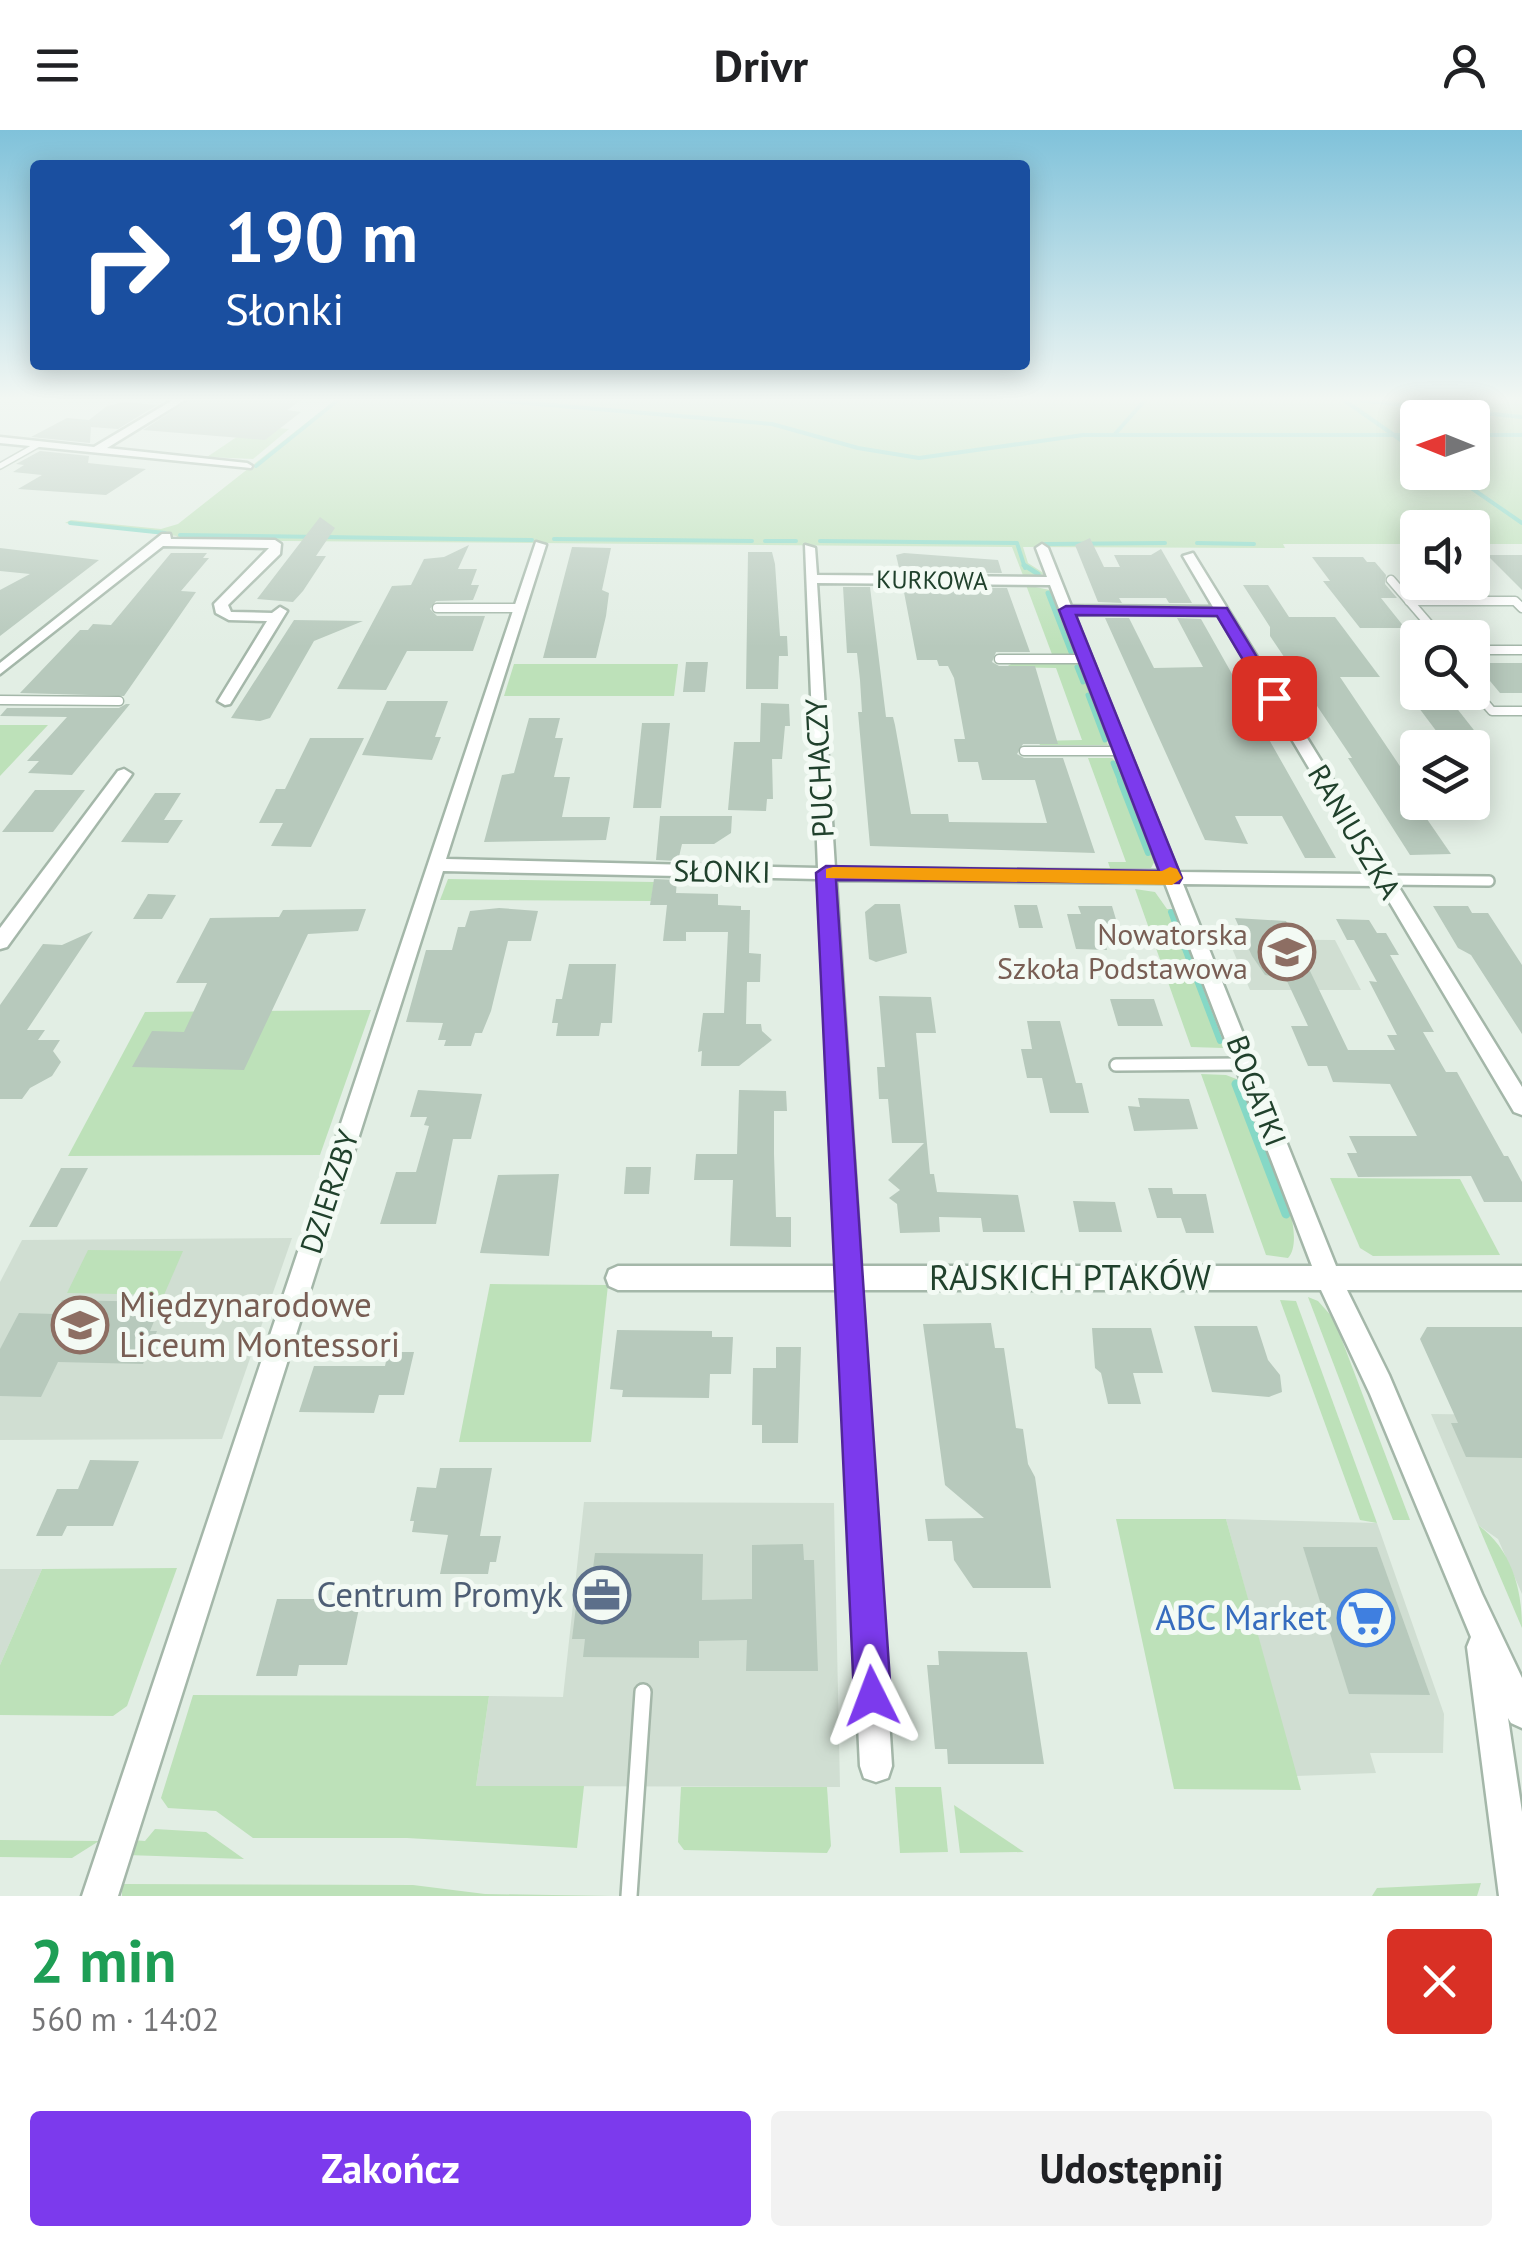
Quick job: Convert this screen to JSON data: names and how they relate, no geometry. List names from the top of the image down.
{
  "streets": {
    "street": [
      "KURKOWA",
      "PUCHACZY",
      "RANIUSZKA",
      "SŁONKI",
      "BOGATKI",
      "DZIERZBY",
      "RAJSKICH PTAKÓW"
    ]
  },
  "crossings": [
    ["KURKOWA", "PUCHACZY"],
    ["KURKOWA", "BOGATKI"],
    ["PUCHACZY", "SŁONKI"],
    ["PUCHACZY", "RAJSKICH PTAKÓW"],
    ["RANIUSZKA", "SŁONKI"],
    ["SŁONKI", "BOGATKI"],
    ["SŁONKI", "DZIERZBY"],
    ["BOGATKI", "RAJSKICH PTAKÓW"]
  ],
  "places": {
    "school or university": ["Nowatorska Szkoła Podstawowa", "Międzynarodowe Liceum Montessori"],
    "office": ["Centrum Promyk"],
    "supermarket": ["ABC Market"]
  },
  "north": "left",
  "page": {
    "header": "Drivr",
    "turn": ["190 m", "Słonki"],
    "heading": ["2 min", "560 m · 14:02"],
    "buttons": ["Zakończ", "Udostępnij"]
  }
}
